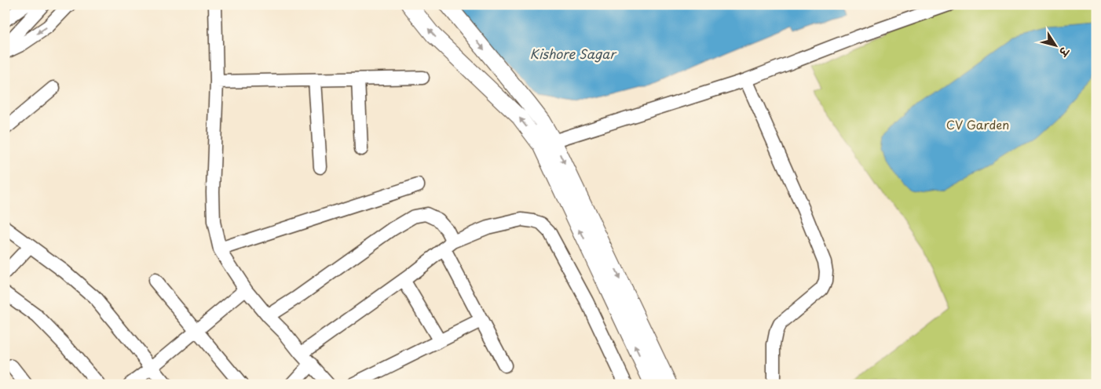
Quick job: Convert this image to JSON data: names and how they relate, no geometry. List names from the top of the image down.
{
  "water": ["Kishore Sagar"],
  "parks": ["CV Garden"],
  "north": "bottom right"
}
